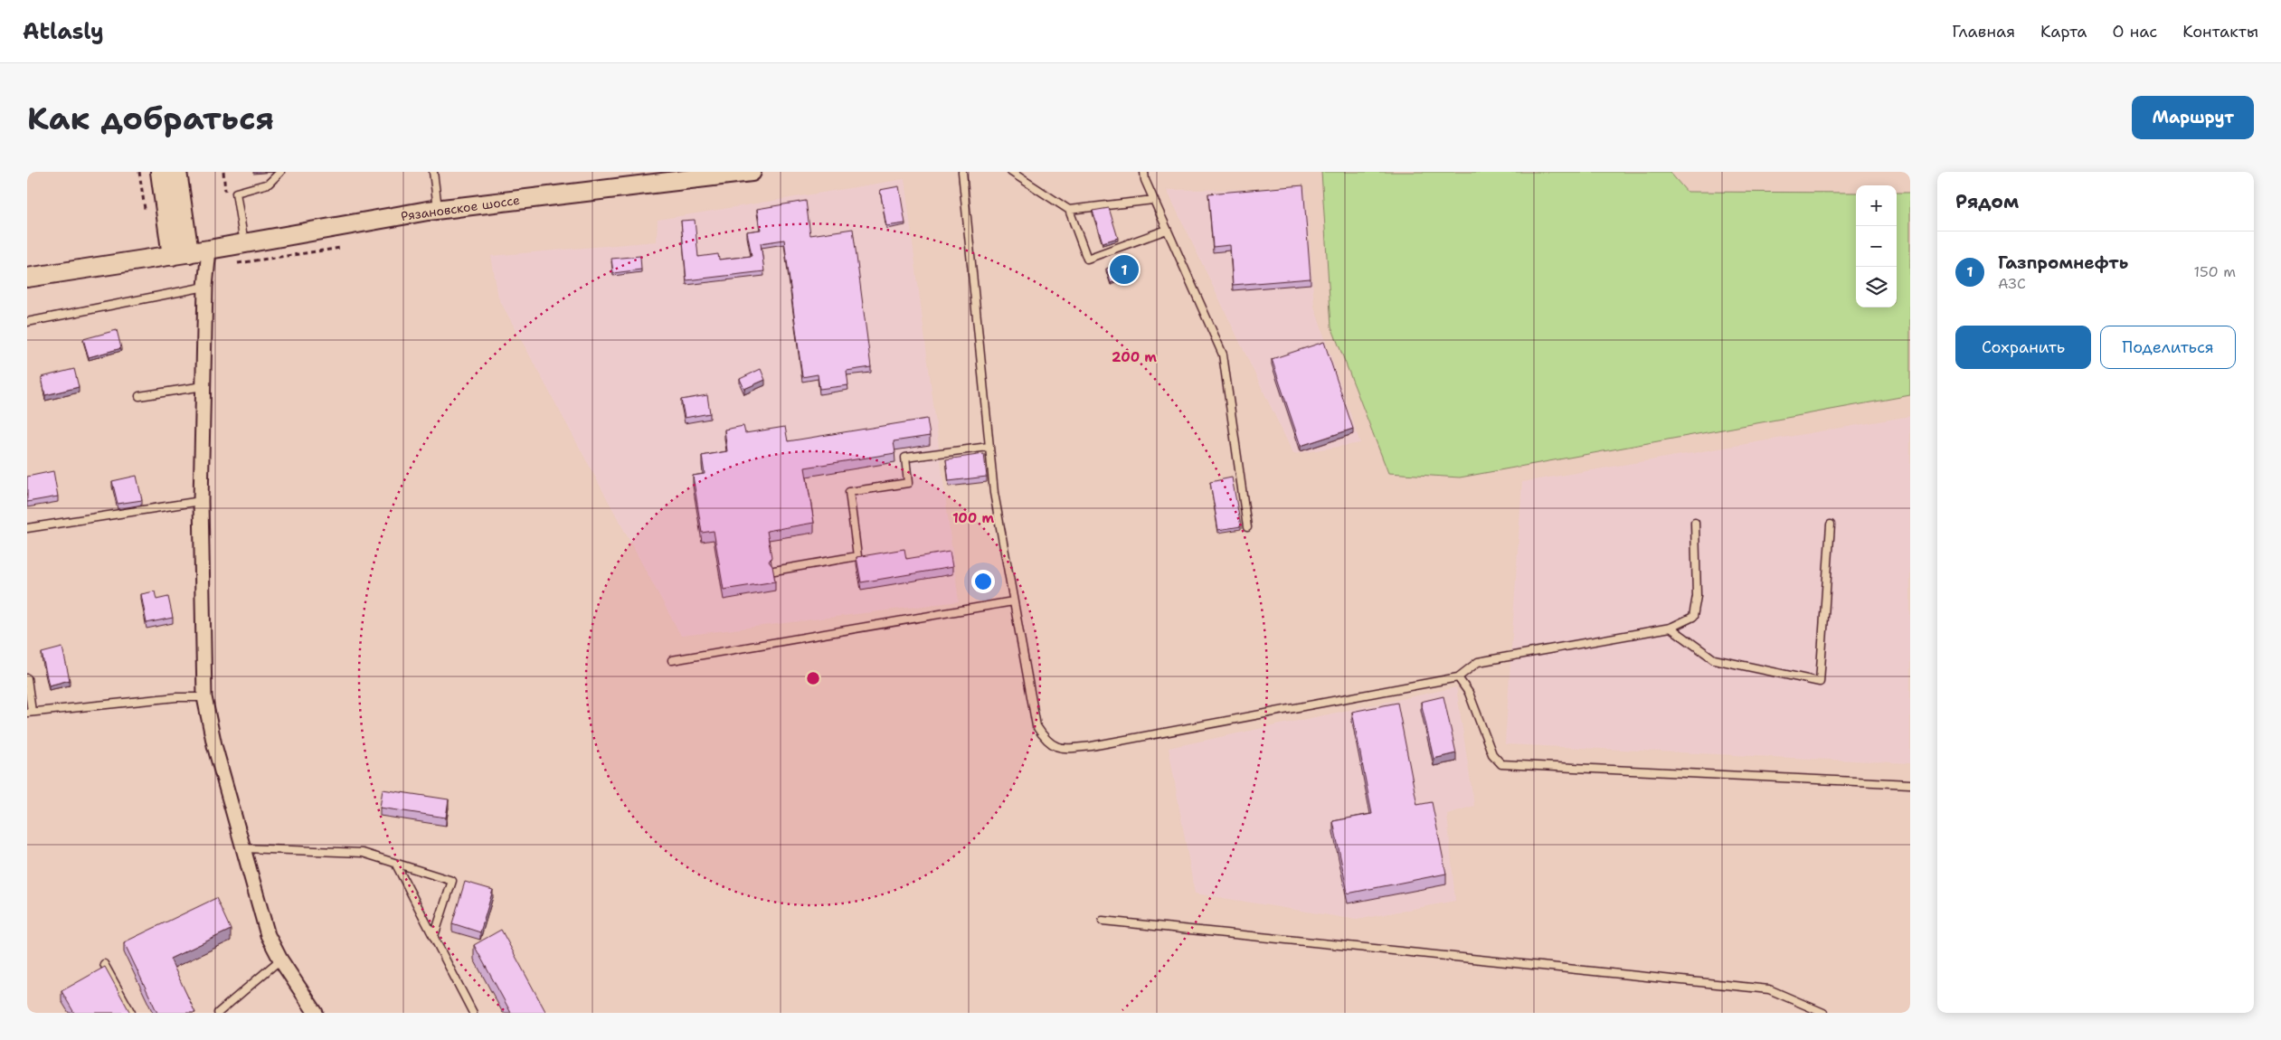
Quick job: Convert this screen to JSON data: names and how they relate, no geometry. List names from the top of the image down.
{
  "streets": {
    "main road": ["Рязановское шоссе"]
  },
  "page": {
    "header": "Atlasly",
    "nav": [
      "Главная",
      "Карта",
      "О нас",
      "Контакты"
    ],
    "buttons": [
      "Маршрут",
      ["Сохранить", "Поделиться"]
    ],
    "title": "Как добраться",
    "heading": "Рядом",
    "map_buttons": ["+", "−"],
    "list": [
      {
        "mark": "1",
        "name": "Газпромнефть",
        "note": "АЗС",
        "value": "150 m"
      }
    ],
    "pins": "1"
  },
  "rings": ["200 m", "100 m"]
}
